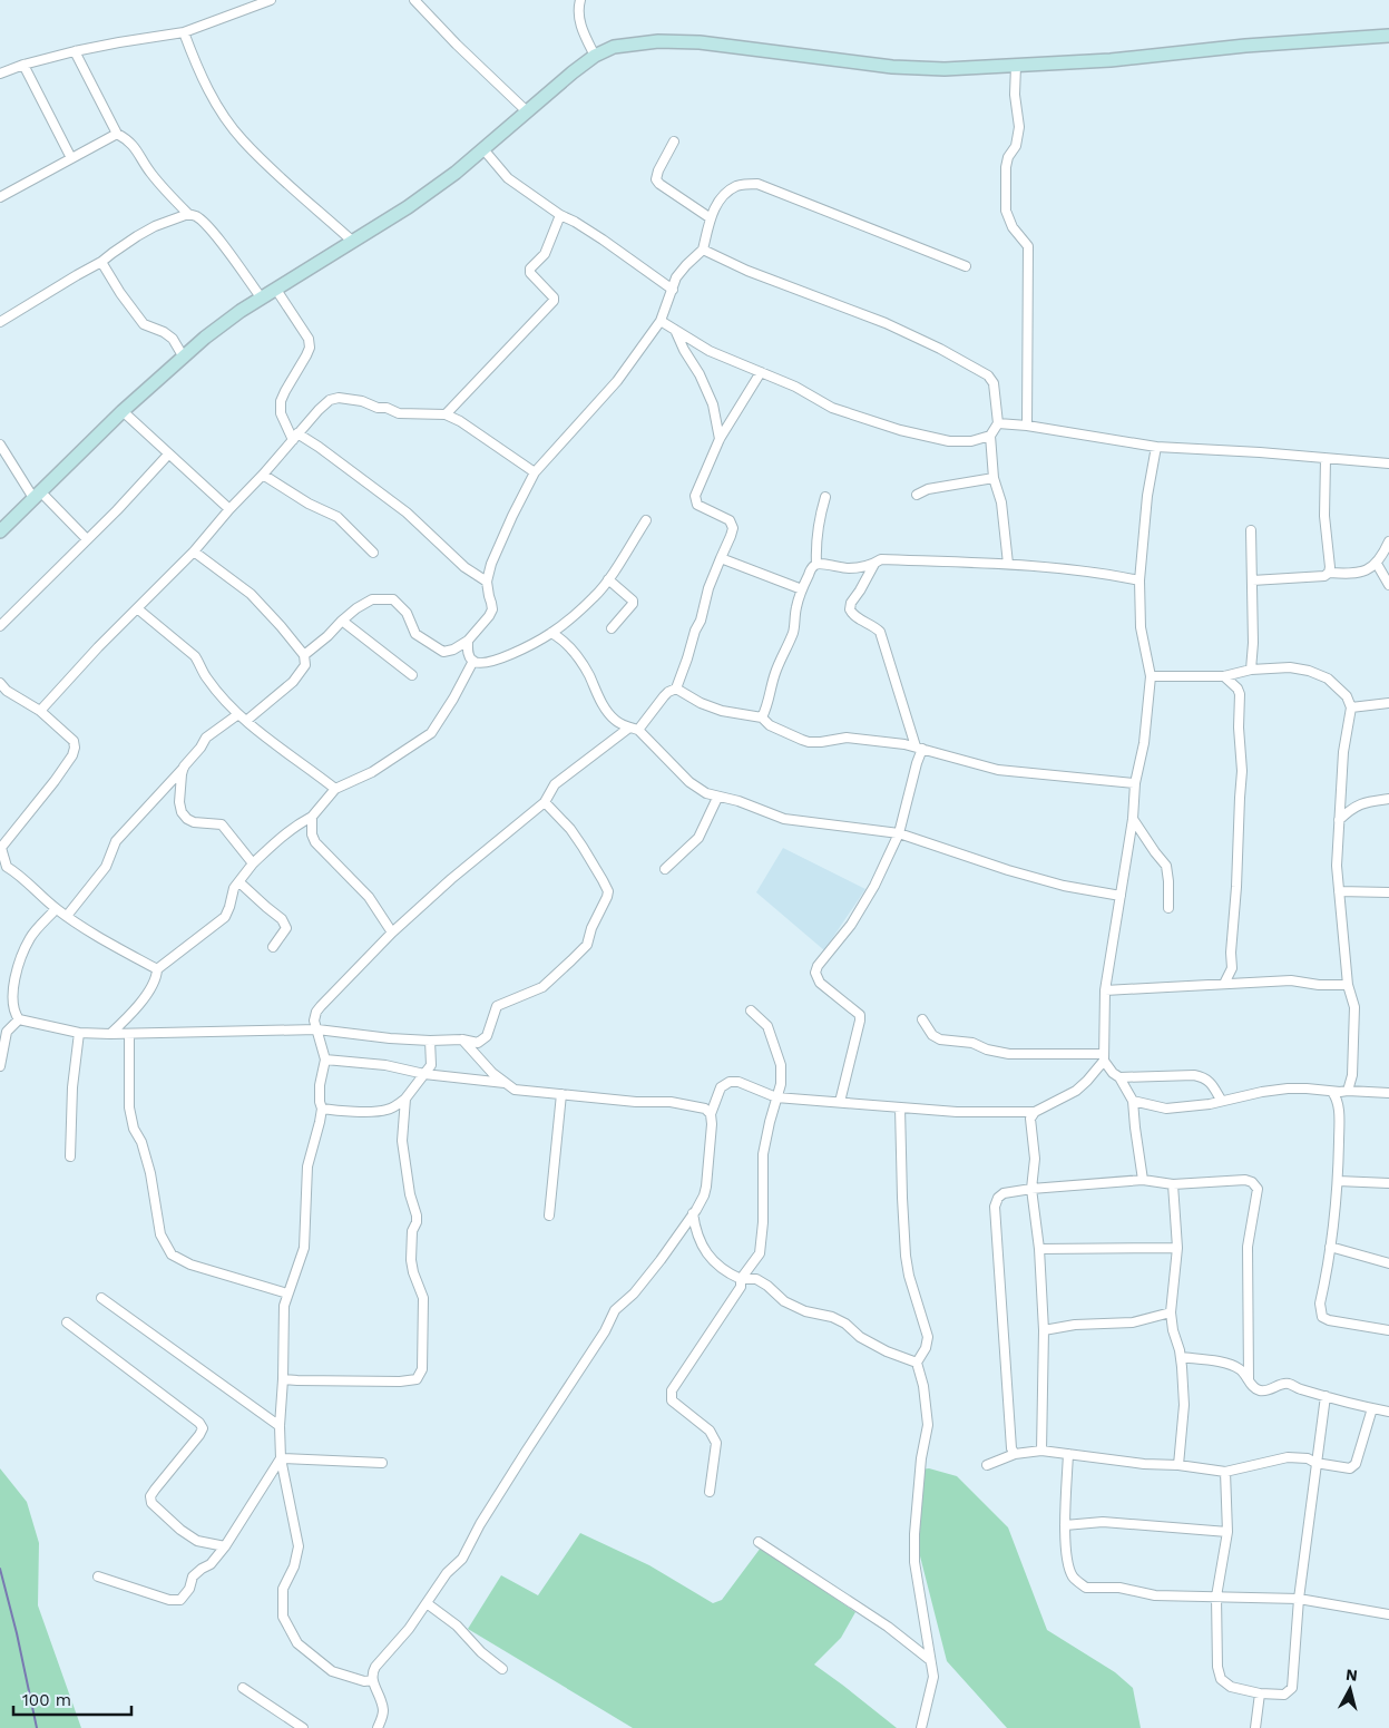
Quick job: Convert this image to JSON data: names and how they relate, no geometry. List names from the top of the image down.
{
  "scale_bar": "100 m",
  "north": "top"
}
